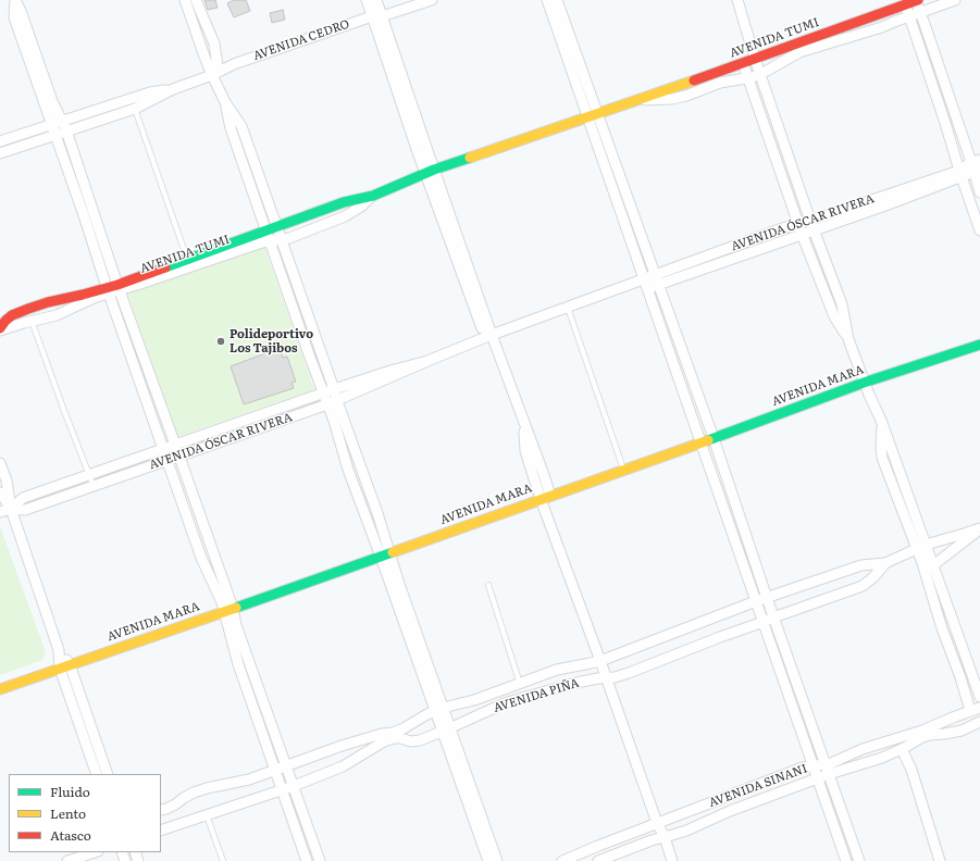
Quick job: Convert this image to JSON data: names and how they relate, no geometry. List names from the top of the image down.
{
  "streets": {
    "street": [
      "AVENIDA TUMI",
      "AVENIDA CEDRO",
      "AVENIDA ÓSCAR RIVERA",
      "AVENIDA MARA",
      "AVENIDA PIÑA",
      "AVENIDA SINANI"
    ]
  },
  "places": ["Polideportivo Los Tajibos"],
  "legend": ["Fluido", "Lento", "Atasco"]
}
